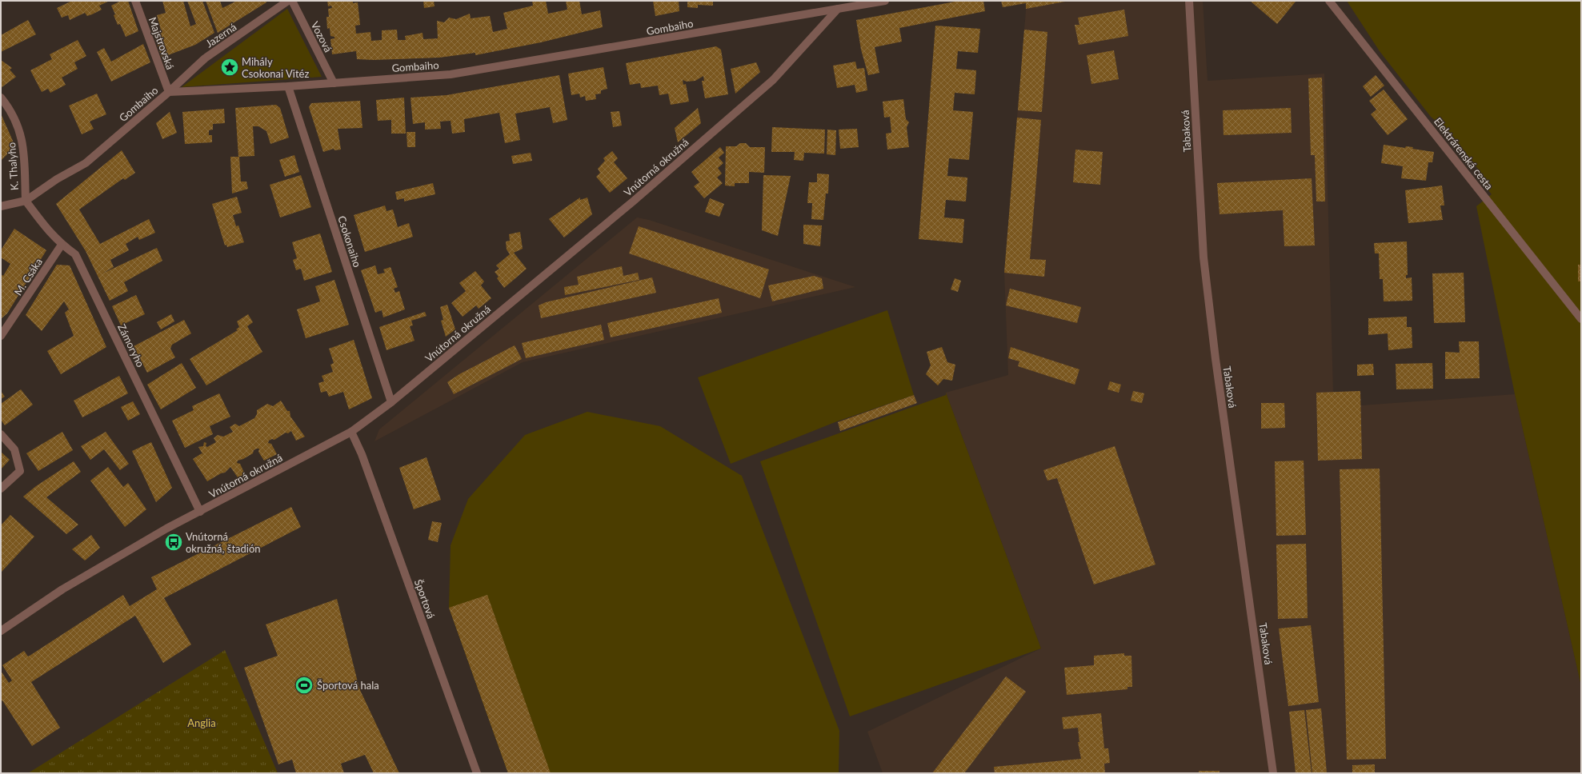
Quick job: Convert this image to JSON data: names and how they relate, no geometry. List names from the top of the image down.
{
  "streets": {
    "street": [
      "Gombaiho",
      "Jazerná",
      "Vozová",
      "Majstrovská",
      "Tabaková",
      "Elektrárenská cesta",
      "K. Thalyho",
      "Vnútorná okružná",
      "Csokonaiho",
      "M. Csáka",
      "Zámoryho",
      "Športová"
    ]
  },
  "crossings": [
    ["Gombaiho", "Jazerná"],
    ["Gombaiho", "Vozová"],
    ["Gombaiho", "Majstrovská"],
    ["Gombaiho", "K. Thalyho"],
    ["Gombaiho", "Vnútorná okružná"],
    ["Gombaiho", "Csokonaiho"],
    ["Gombaiho", "Zámoryho"],
    ["Jazerná", "Majstrovská"],
    ["K. Thalyho", "Zámoryho"],
    ["Vnútorná okružná", "Csokonaiho"],
    ["Vnútorná okružná", "Zámoryho"],
    ["Vnútorná okružná", "Športová"],
    ["M. Csáka", "Zámoryho"]
  ],
  "parks": ["Anglia"],
  "places": {
    "place": ["Mihály Csokonai Vitéz"],
    "bus stop": ["Vnútorná okružná, štadión"],
    "sports": ["Športová hala"]
  }
}
